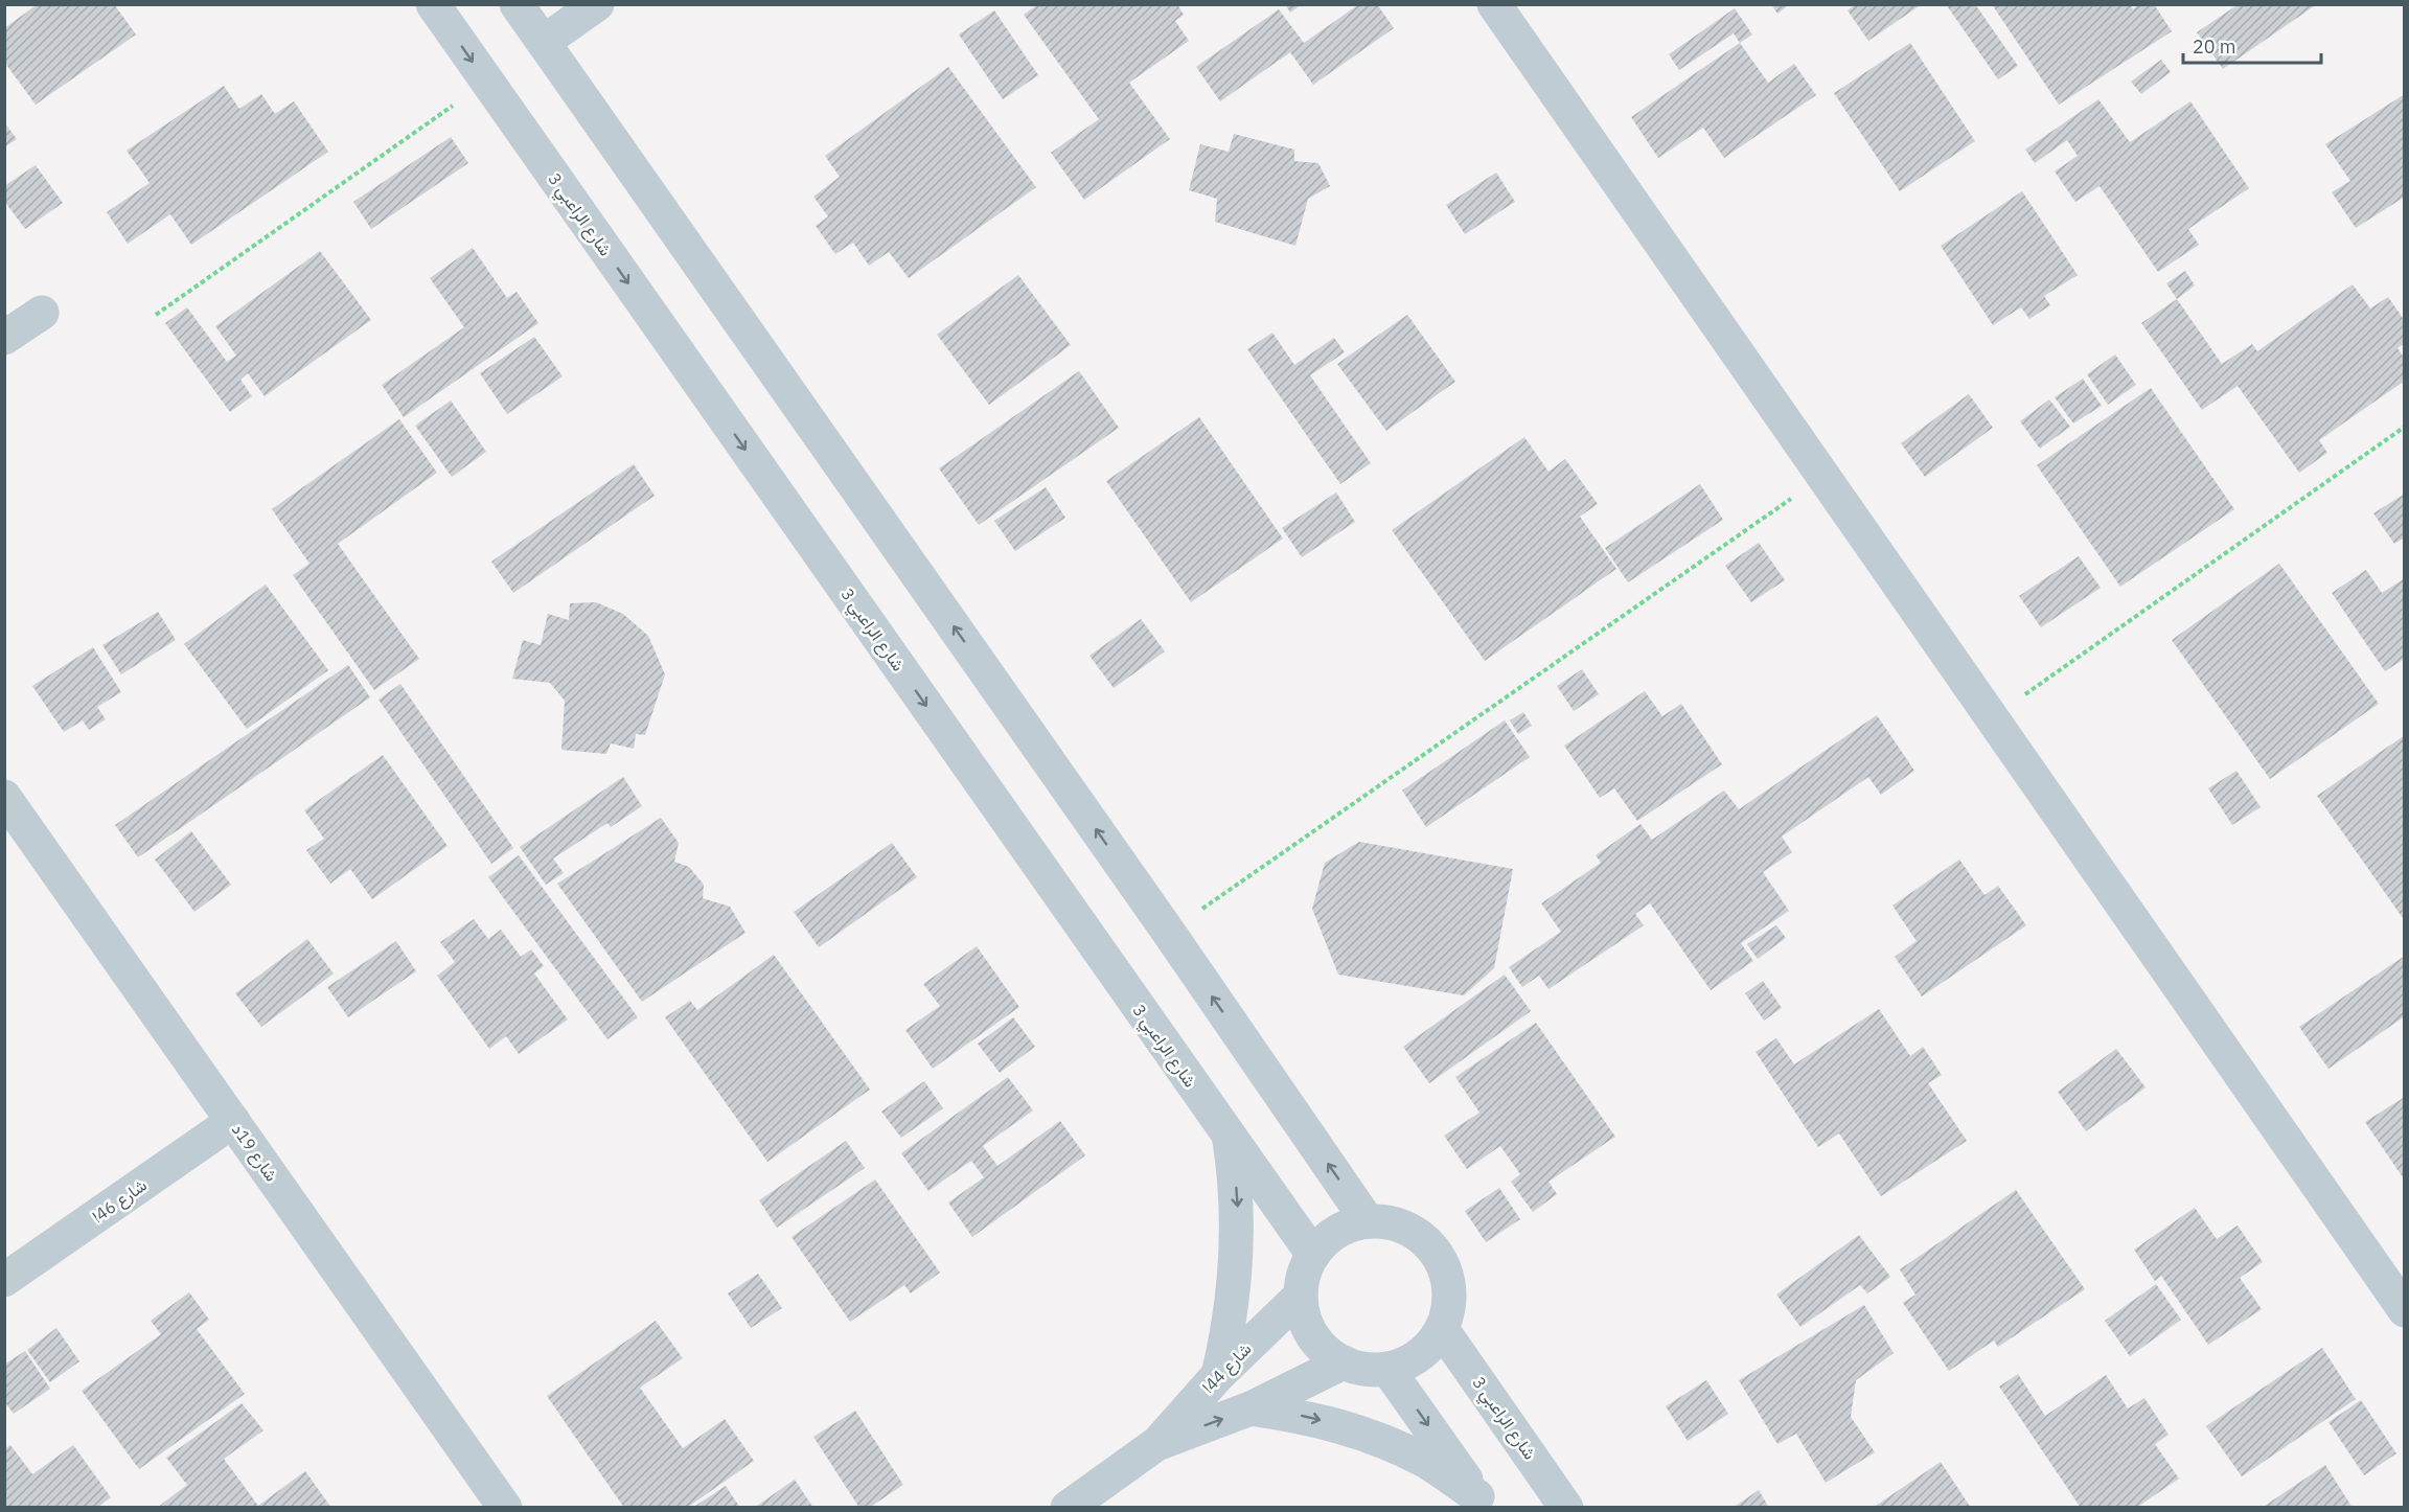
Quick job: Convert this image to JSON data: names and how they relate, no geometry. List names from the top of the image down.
{
  "streets": {
    "street": [
      "شارع الراعبي 3",
      "شارع 19د",
      "شارع 46ا",
      "شارع 44ا"
    ]
  },
  "crossings": [
    ["شارع الراعبي 3", "شارع 44ا"],
    ["شارع 19د", "شارع 46ا"]
  ],
  "scale_bar": "20 m"
}
